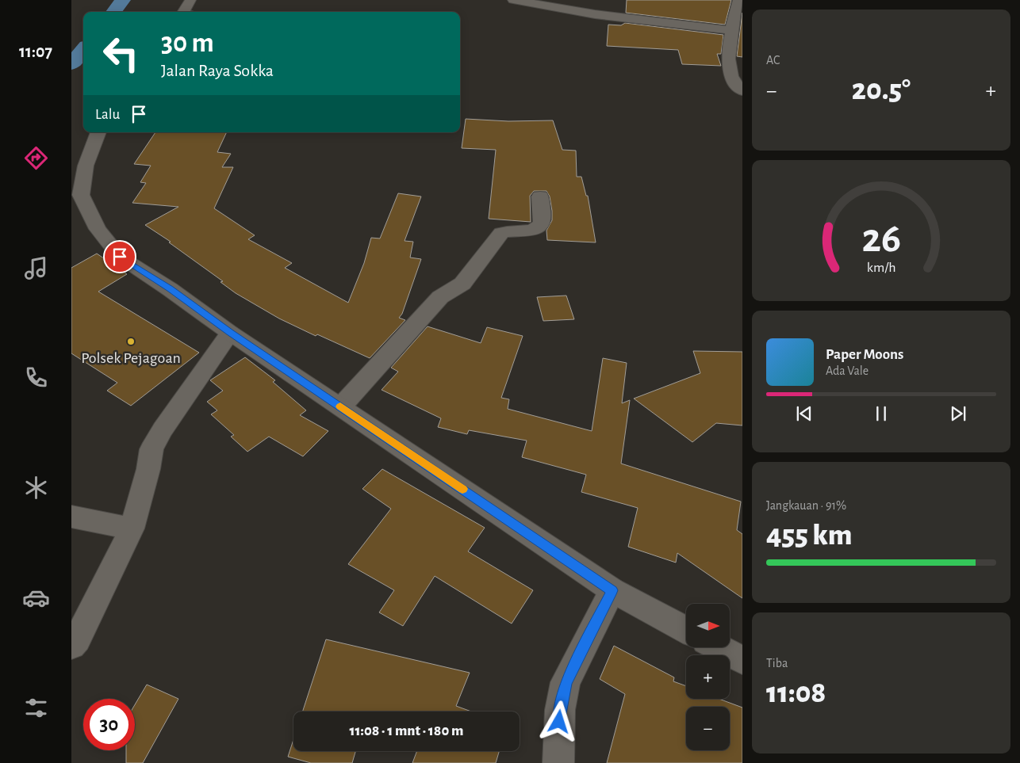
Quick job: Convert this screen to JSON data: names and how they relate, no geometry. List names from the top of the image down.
{
  "places": ["Polsek Pejagoan"],
  "north": "right",
  "page": {
    "tabs": "11:07",
    "tile": [
      "AC",
      ["Jangkauan · 91%", "455 km"],
      ["Tiba", "11:08"]
    ],
    "turn": ["30 m", "Jalan Raya Sokka"],
    "heat": ["−", "20.5°", "+"],
    "then": "Lalu",
    "song": ["Paper Moons", "Ada Vale"],
    "map_buttons": ["+", "−"],
    "limit": "30",
    "trip": "11:08 · 1 mnt · 180 m",
    "gauge": ["26", "km/h"]
  }
}
